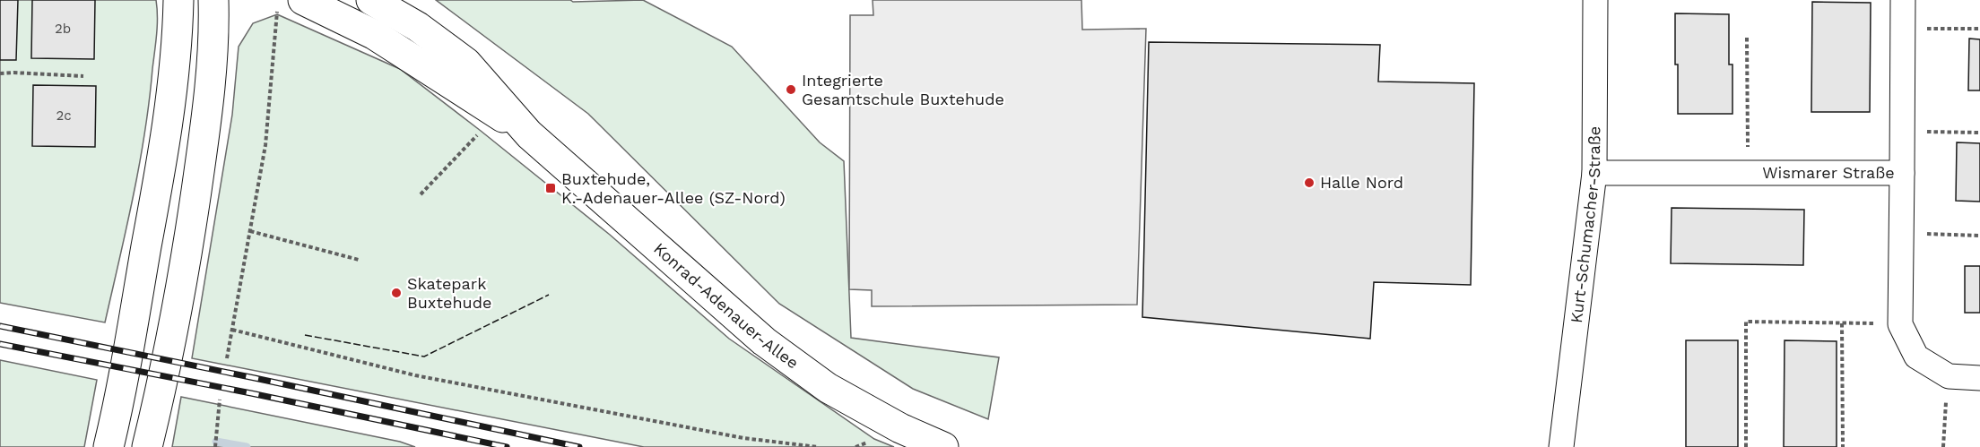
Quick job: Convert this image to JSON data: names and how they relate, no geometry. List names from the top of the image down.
{
  "streets": {
    "street": ["Wismarer Straße", "Kurt-Schumacher-Straße", "Konrad-Adenauer-Allee"]
  },
  "crossings": [
    ["Wismarer Straße", "Kurt-Schumacher-Straße"]
  ],
  "places": {
    "other": ["Integrierte Gesamtschule Buxtehude", "Halle Nord", "Skatepark Buxtehude"],
    "transit": ["Buxtehude, K.-Adenauer-Allee (SZ-Nord)"]
  },
  "house_numbers": ["2b", "2c"]
}
